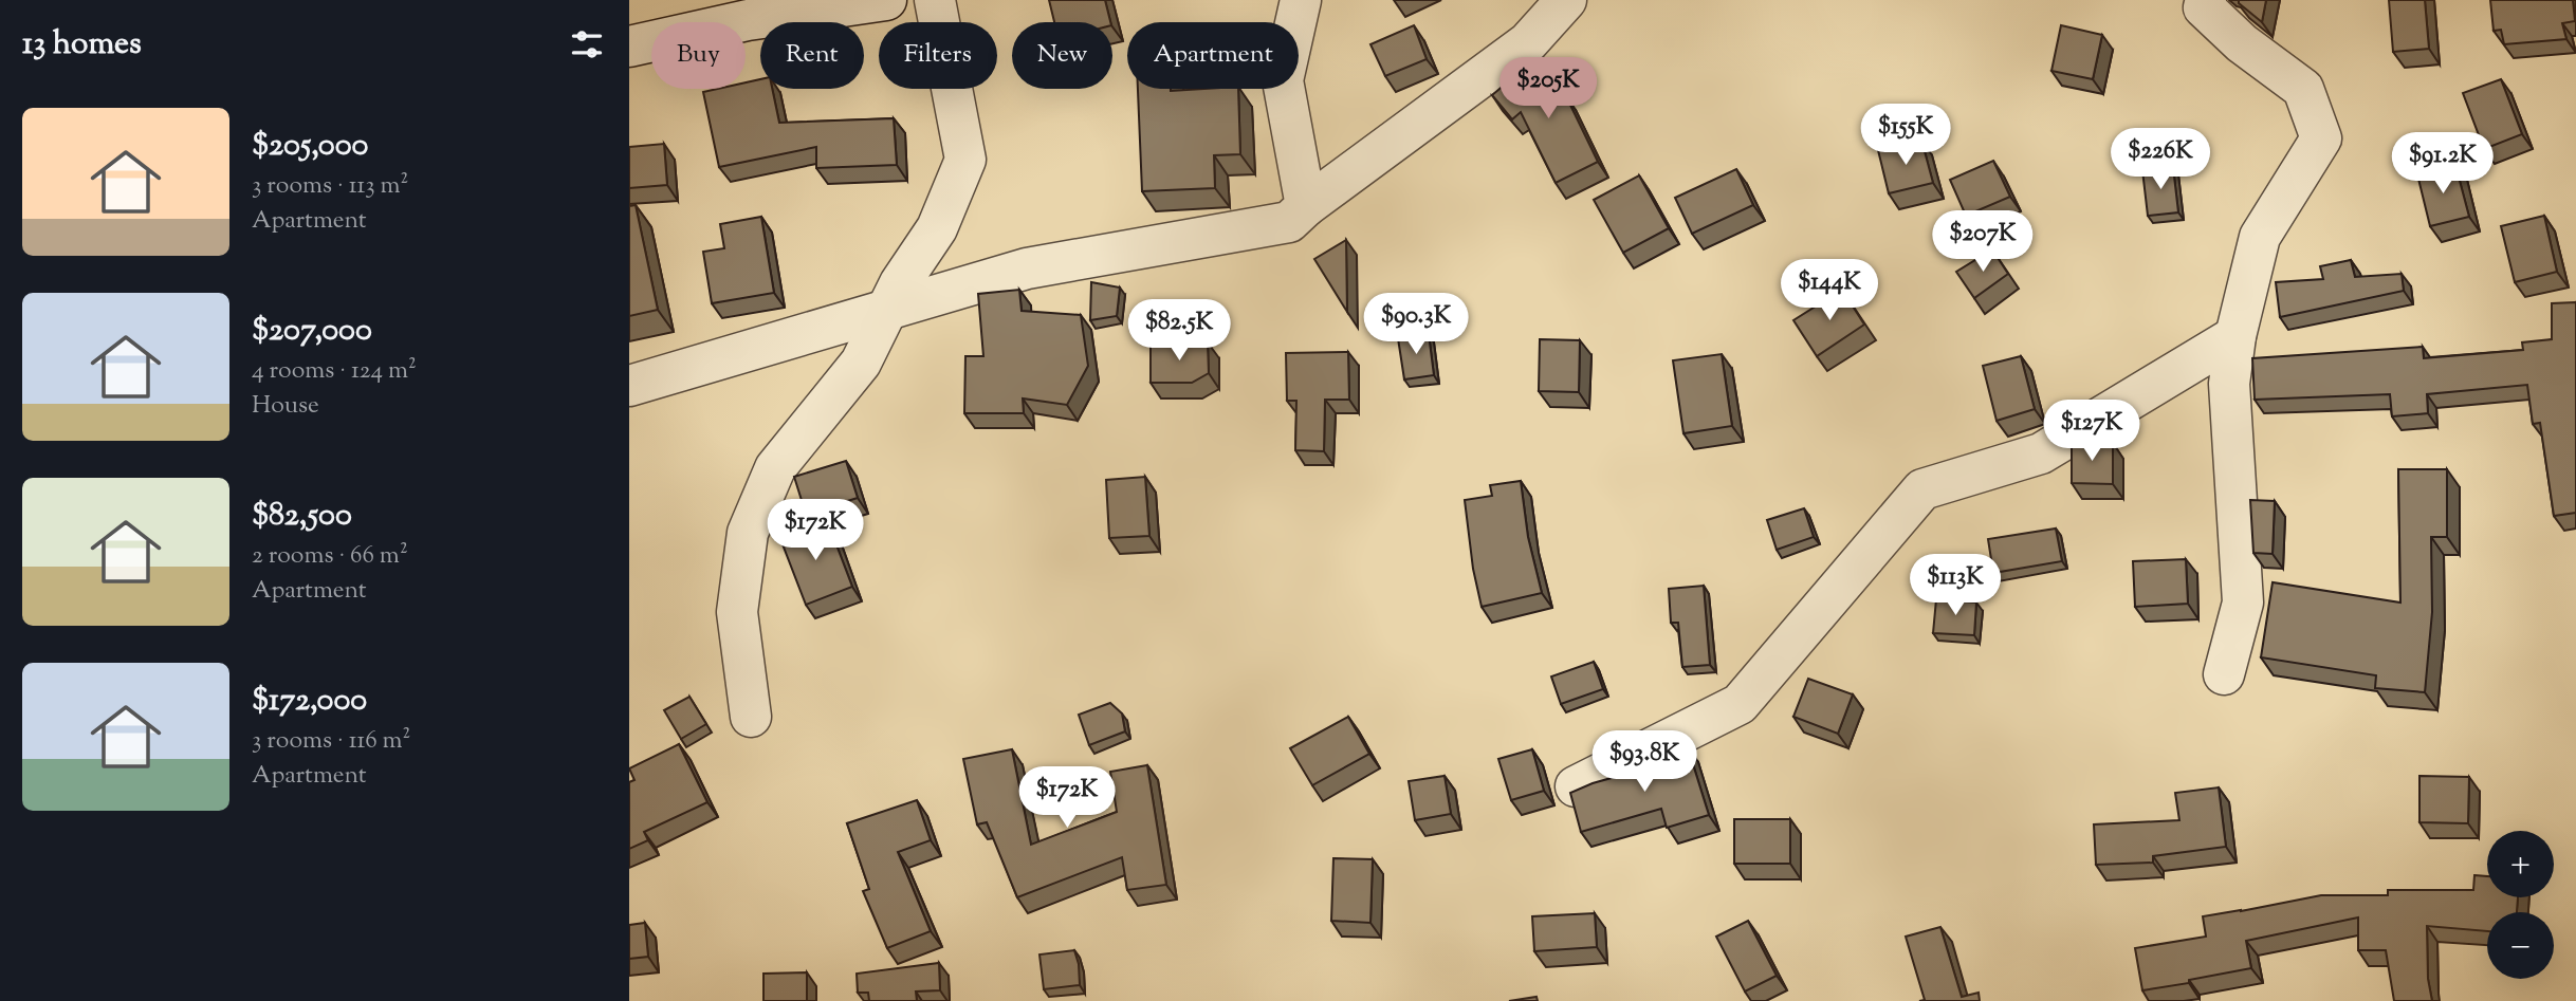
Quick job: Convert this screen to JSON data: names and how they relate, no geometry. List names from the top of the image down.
{
  "page": {
    "heading": "13 homes",
    "chip": [
      "Buy",
      "Rent",
      "Filters",
      "New",
      "Apartment"
    ],
    "price": [
      "$205K",
      "$155K",
      "$226K",
      "$91.2K",
      "$207K",
      "$144K",
      "$90.3K",
      "$82.5K",
      "$127K",
      "$172K",
      "$113K",
      "$93.8K",
      "$172K"
    ],
    "list": [
      {
        "name": "$205,000",
        "note": "3 rooms · 113 m² · Apartment"
      },
      {
        "name": "$207,000",
        "note": "4 rooms · 124 m² · House"
      },
      {
        "name": "$82,500",
        "note": "2 rooms · 66 m² · Apartment"
      },
      {
        "name": "$172,000",
        "note": "3 rooms · 116 m² · Apartment"
      }
    ],
    "map_buttons": ["+", "−"]
  }
}
